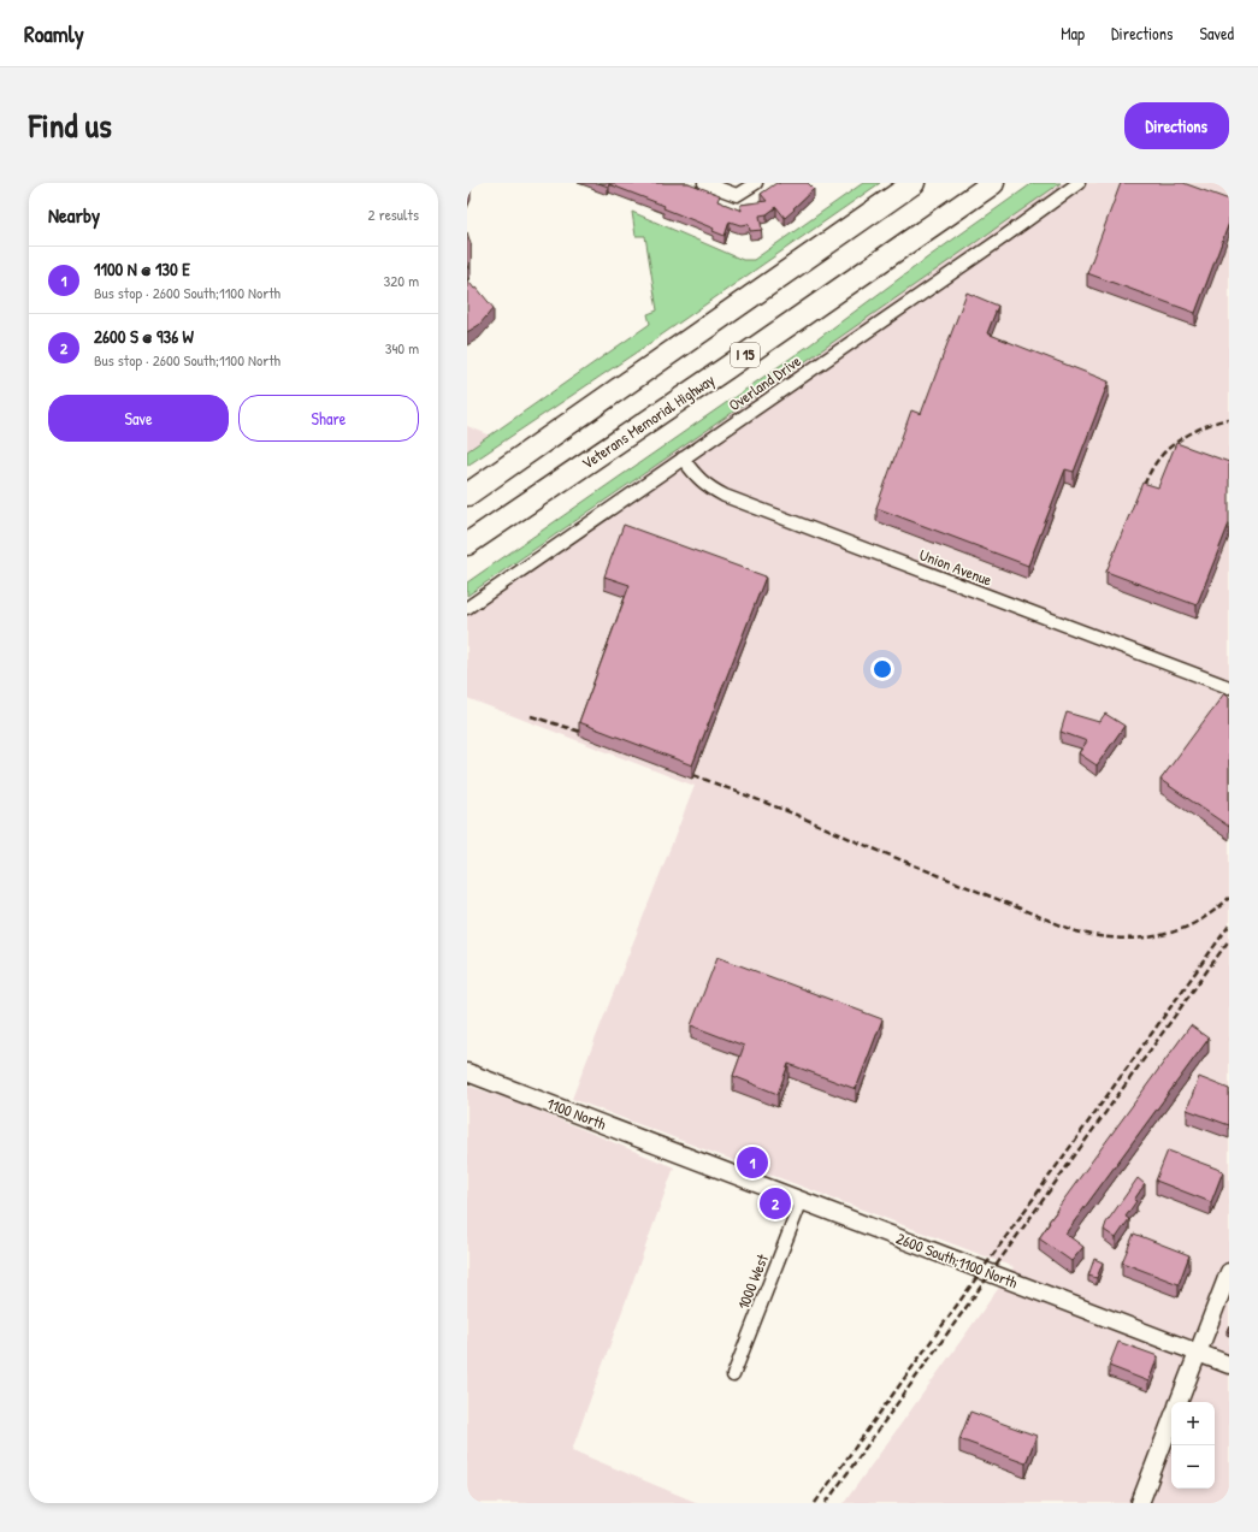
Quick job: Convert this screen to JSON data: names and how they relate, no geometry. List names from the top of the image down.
{
  "streets": {
    "highway": ["I 15", "Veterans Memorial Highway"],
    "main road": ["1100 North", "2600 South;1100 North"],
    "street": ["Overland Drive", "Union Avenue", "1000 West"]
  },
  "crossings": [
    ["Overland Drive", "Union Avenue"],
    ["1100 North", "2600 South;1100 North"],
    ["2600 South;1100 North", "1000 West"]
  ],
  "page": {
    "header": "Roamly",
    "nav": ["Map", "Directions", "Saved"],
    "title": "Find us",
    "buttons": [
      "Directions",
      ["Save", "Share"]
    ],
    "heading": ["Nearby", "2 results"],
    "list": [
      {
        "mark": "1",
        "name": "1100 N @ 130 E",
        "note": "Bus stop · 2600 South;1100 North",
        "value": "320 m"
      },
      {
        "mark": "2",
        "name": "2600 S @ 936 W",
        "note": "Bus stop · 2600 South;1100 North",
        "value": "340 m"
      }
    ],
    "pins": ["1", "2"],
    "map_buttons": ["+", "−"]
  }
}
